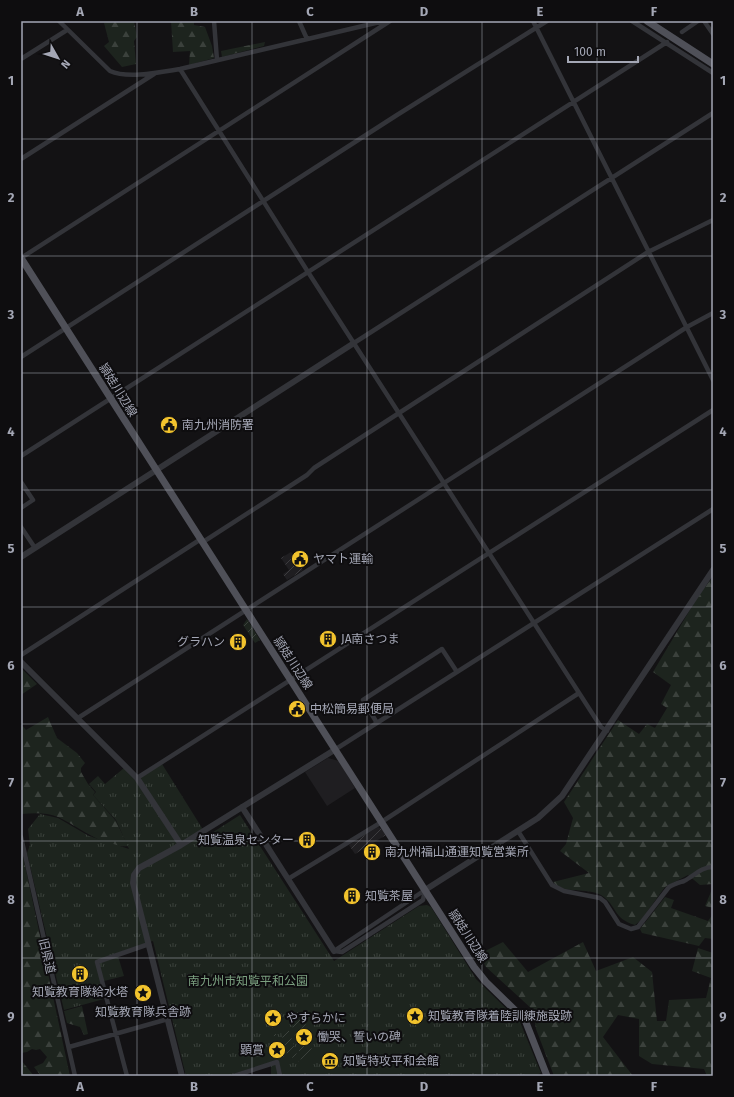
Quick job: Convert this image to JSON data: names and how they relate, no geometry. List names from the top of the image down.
{
  "streets": {
    "main road": ["頴娃川辺線"],
    "street": ["旧県道"]
  },
  "parks": ["南九州市知覧平和公園"],
  "places": {
    "public building": ["南九州消防署", "ヤマト運輸", "中松簡易郵便局"],
    "building": [
      "JA南さつま",
      "グラハン",
      "知覧温泉センター",
      "南九州福山通運知覧営業所",
      "知覧茶屋",
      "知覧教育隊給水塔"
    ],
    "place": [
      "知覧教育隊兵舎跡",
      "知覧教育隊着陸訓練施設跡",
      "やすらかに",
      "慟哭、誓いの碑",
      "顕賞"
    ],
    "museum": ["知覧特攻平和会館"]
  },
  "scale_bar": "100 m",
  "north": "bottom right",
  "grid": {
    "columns": [
      "A",
      "B",
      "C",
      "D",
      "E",
      "F"
    ],
    "rows": [
      "1",
      "2",
      "3",
      "4",
      "5",
      "6",
      "7",
      "8",
      "9"
    ]
  }
}
